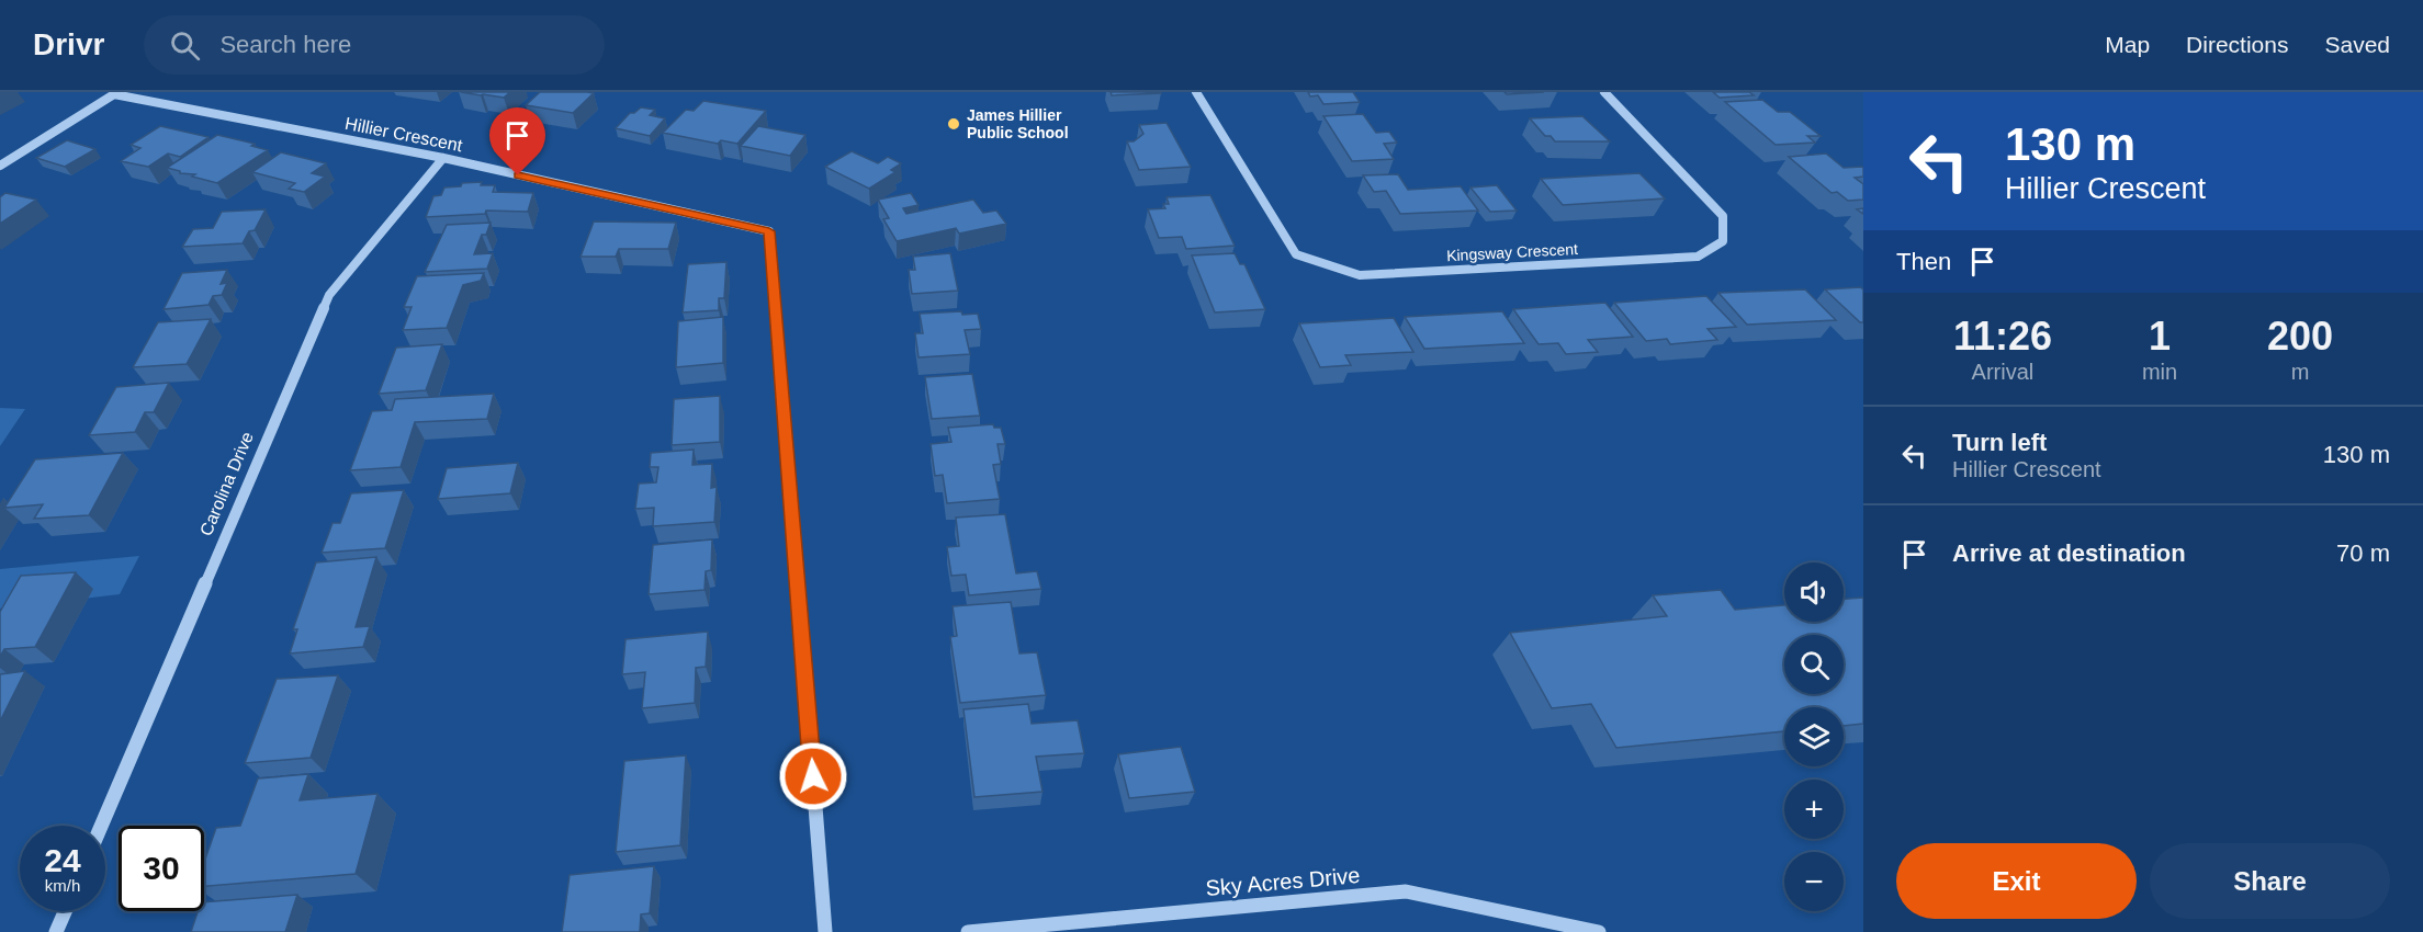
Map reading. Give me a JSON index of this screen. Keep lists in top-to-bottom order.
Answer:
{
  "streets": {
    "street": [
      "Hillier Crescent",
      "Kingsway Crescent",
      "Carolina Drive",
      "Sky Acres Drive"
    ]
  },
  "crossings": [
    ["Hillier Crescent", "Carolina Drive"]
  ],
  "places": ["James Hillier Public School"],
  "page": {
    "header": "Drivr",
    "search": "Search here",
    "nav": ["Map", "Directions", "Saved"],
    "turn": ["130 m", "Hillier Crescent"],
    "then": "Then",
    "eta": [
      "11:26",
      "Arrival",
      "1",
      "min",
      "200",
      "m"
    ],
    "list": [
      {
        "name": "Turn left",
        "note": "Hillier Crescent",
        "value": "130 m"
      },
      {
        "name": "Arrive at destination",
        "value": "70 m"
      }
    ],
    "map_buttons": ["+", "−"],
    "speed": "24 km/h",
    "limit": "30",
    "buttons": ["Exit", "Share"]
  }
}
